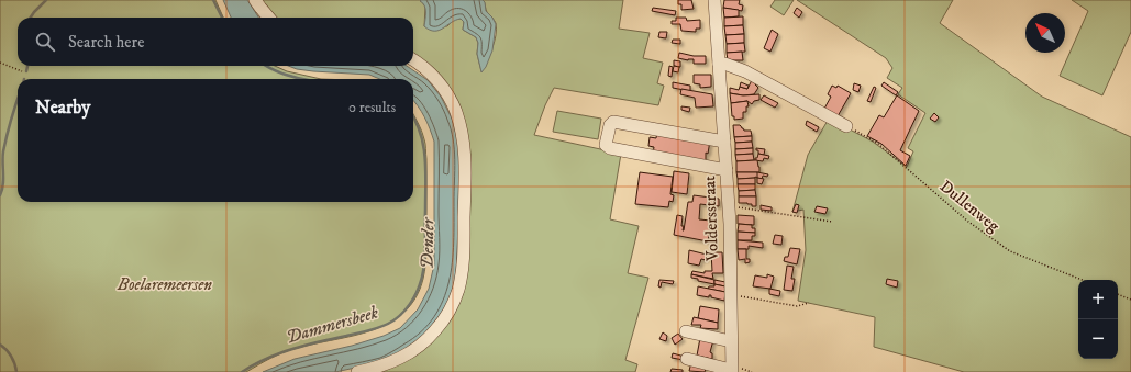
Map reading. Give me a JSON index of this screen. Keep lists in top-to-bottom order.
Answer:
{
  "streets": {
    "street": ["Voldersstraat"],
    "path": ["Dullenweg"]
  },
  "water": ["Dender", "Dammersbeek"],
  "parks": ["Boelaremeersen"],
  "north": "top left",
  "page": {
    "search": "Search here",
    "heading": ["Nearby", "0 results"],
    "map_buttons": ["+", "−"]
  }
}
